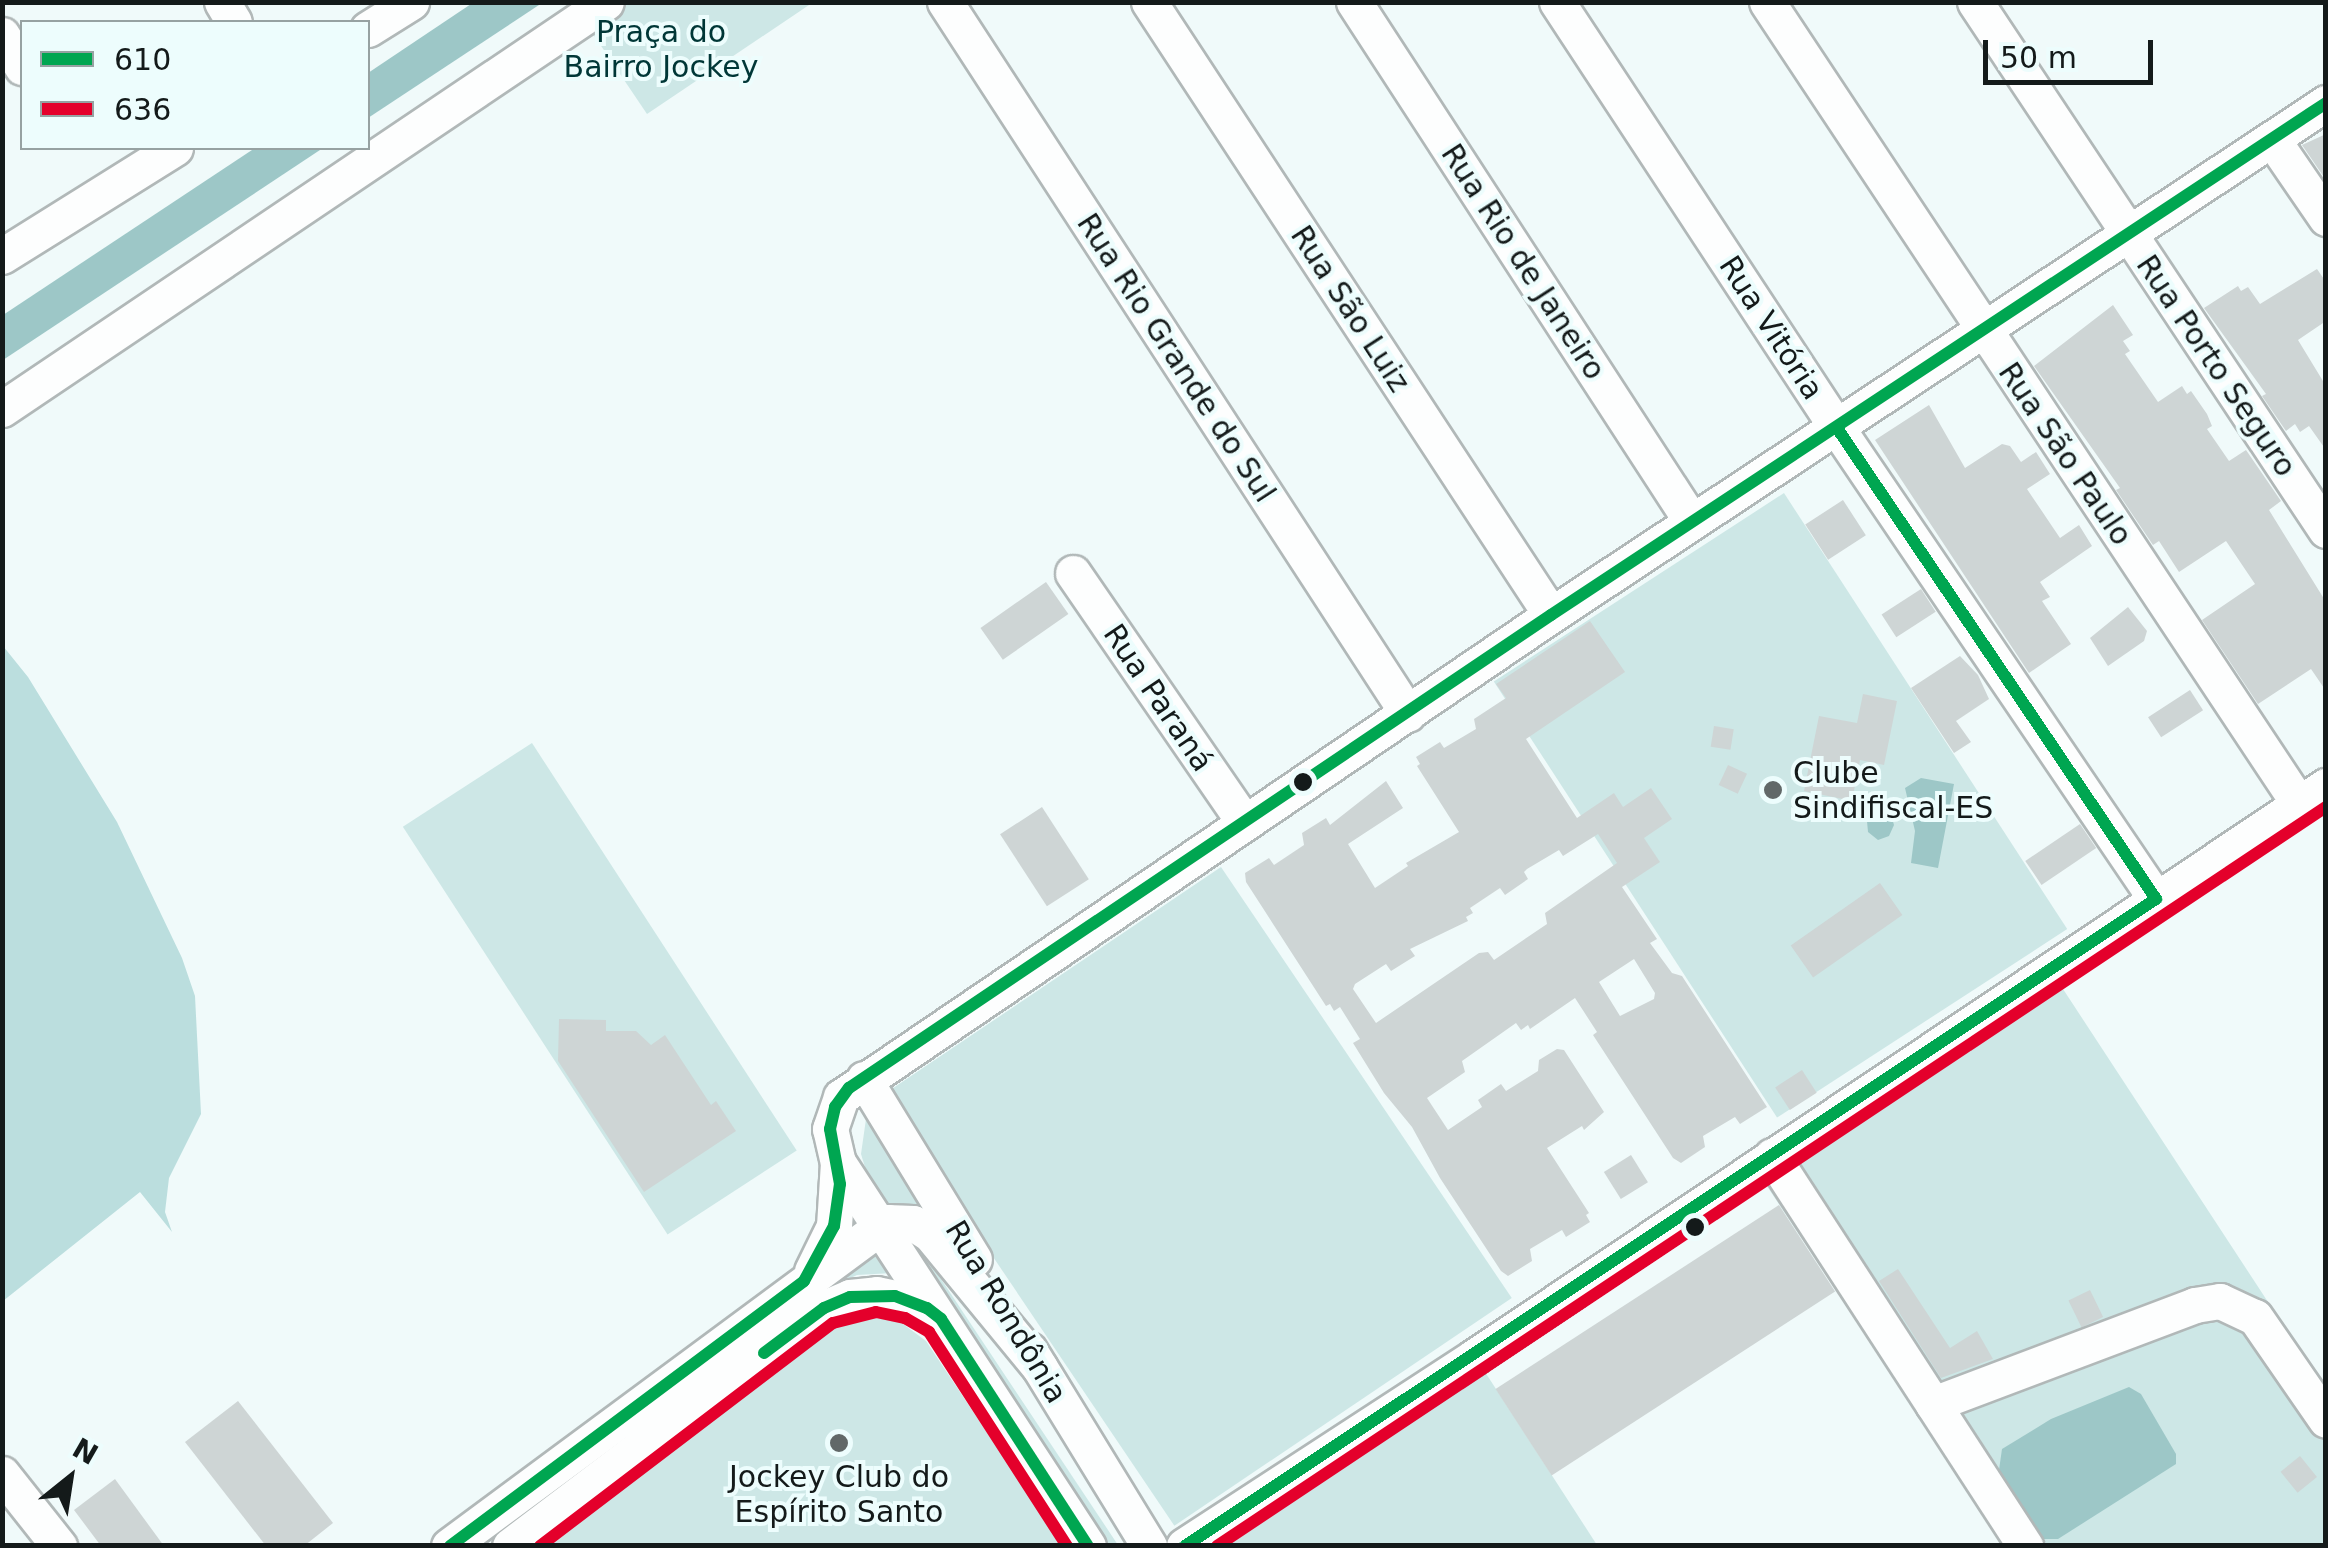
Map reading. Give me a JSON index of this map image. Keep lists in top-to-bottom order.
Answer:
{
  "streets": {
    "street": [
      "Rua Rio de Janeiro",
      "Rua São Luiz",
      "Rua Vitória",
      "Rua Rio Grande do Sul",
      "Rua Porto Seguro",
      "Rua São Paulo",
      "Rua Paraná",
      "Rua Rondônia"
    ]
  },
  "parks": ["Praça do Bairro Jockey"],
  "places": ["Clube Sindifiscal-ES", "Jockey Club do Espírito Santo"],
  "lines": ["transit line 610", "transit line 636"],
  "legend": ["610", "636"],
  "scale_bar": "50 m",
  "north": "top right"
}
